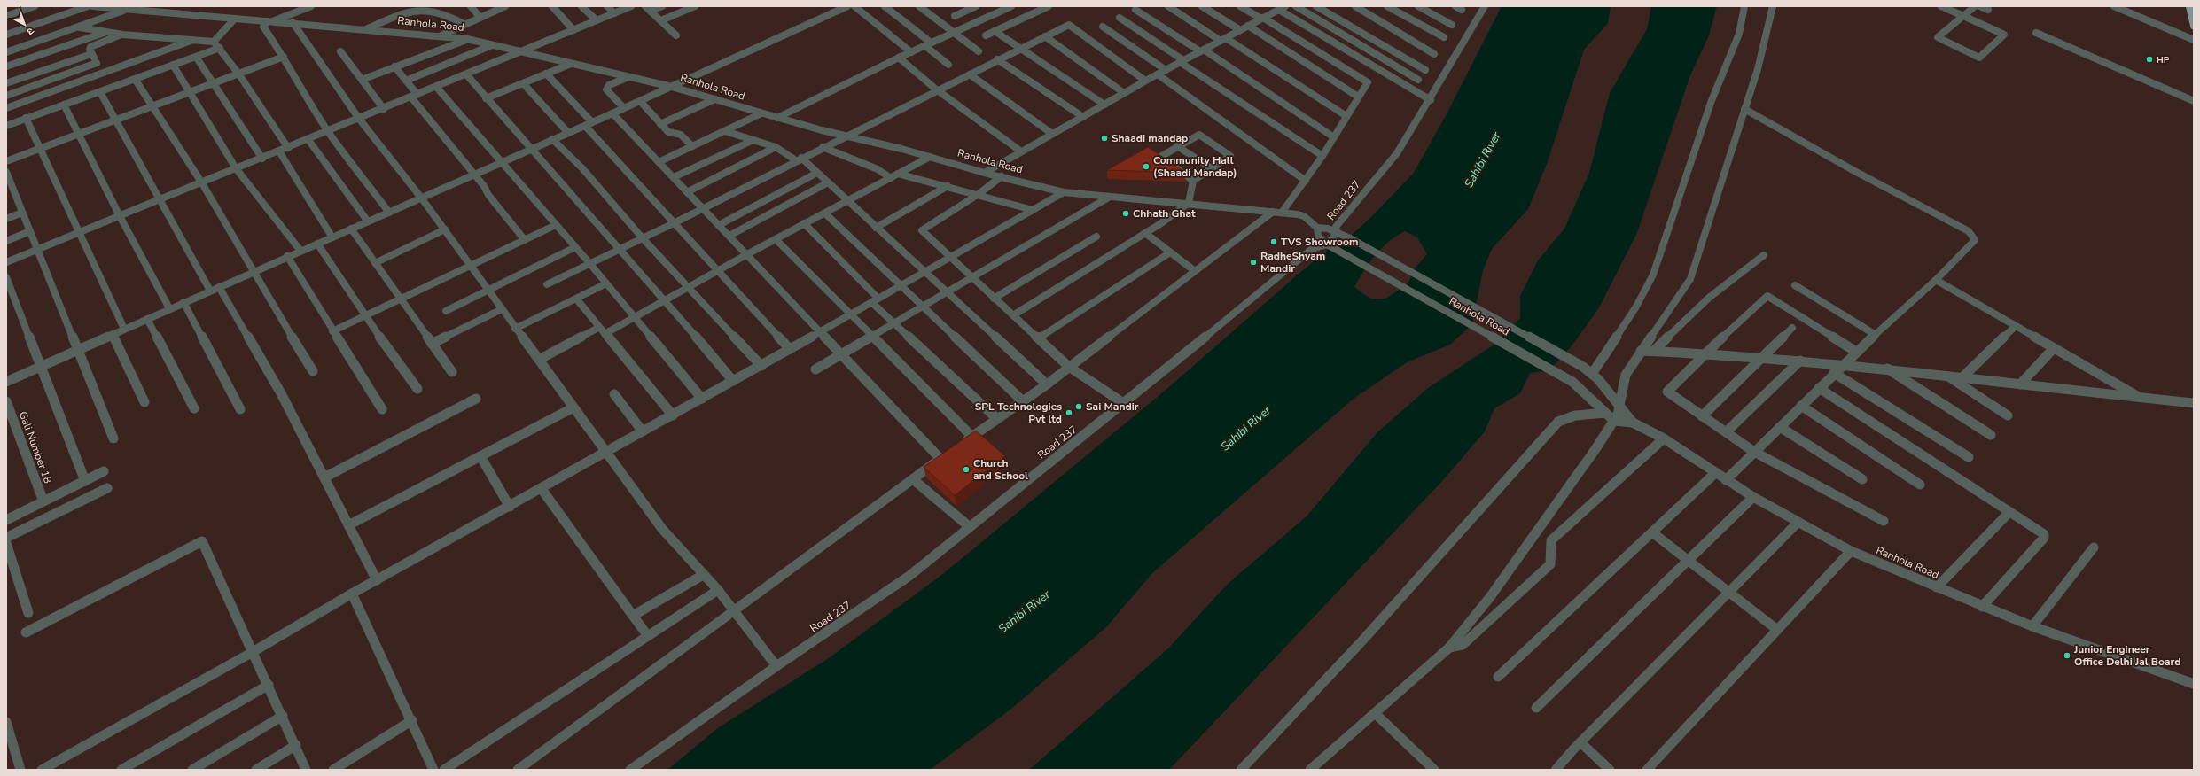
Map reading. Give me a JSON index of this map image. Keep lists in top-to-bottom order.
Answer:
{
  "streets": {
    "street": ["Ranhola Road", "Road 237", "Gali Number 18"]
  },
  "crossings": [
    ["Ranhola Road", "Road 237"]
  ],
  "water": ["Sahibi River"],
  "places": [
    "HP",
    "Shaadi mandap",
    "Community Hall (Shaadi Mandap)",
    "Chhath Ghat",
    "TVS Showroom",
    "RadheShyam Mandir",
    "Sai Mandir",
    "SPL Technologies Pvt ltd",
    "Church and School",
    "Junior Engineer Office Delhi Jal Board"
  ],
  "north": "bottom right"
}
